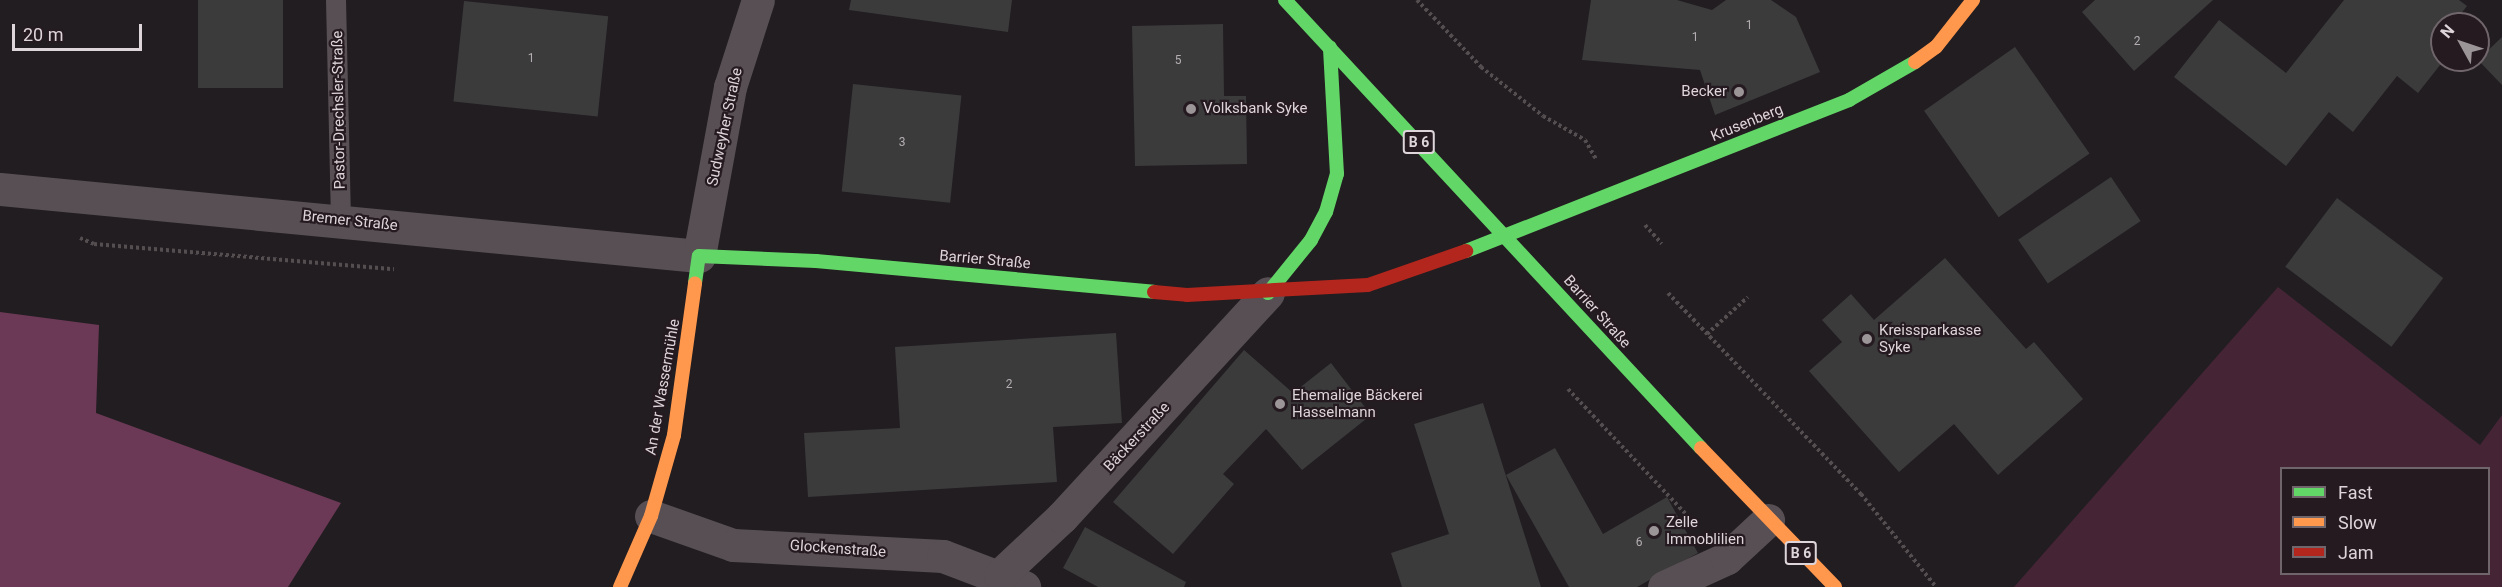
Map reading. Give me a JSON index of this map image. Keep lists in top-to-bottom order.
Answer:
{
  "streets": {
    "street": [
      "Krusenberg",
      "Sudweyher Straße",
      "B 6",
      "Bremer Straße",
      "Barrier Straße",
      "An der Wassermühle",
      "Bäckerstraße",
      "Glockenstraße"
    ],
    "lane": ["Pastor-Drechsler-Straße"]
  },
  "crossings": [
    ["Pastor-Drechsler-Straße", "Bremer Straße"],
    ["Krusenberg", "B 6"],
    ["Krusenberg", "Barrier Straße"],
    ["Sudweyher Straße", "Bremer Straße"],
    ["Sudweyher Straße", "Barrier Straße"],
    ["Sudweyher Straße", "An der Wassermühle"],
    ["B 6", "Barrier Straße"],
    ["Bremer Straße", "Barrier Straße"],
    ["Bremer Straße", "An der Wassermühle"],
    ["Barrier Straße", "An der Wassermühle"],
    ["Barrier Straße", "Bäckerstraße"],
    ["An der Wassermühle", "Glockenstraße"],
    ["Bäckerstraße", "Glockenstraße"]
  ],
  "places": [
    "Becker",
    "Volksbank Syke",
    "Kreissparkasse Syke",
    "Ehemalige Bäckerei Hasselmann",
    "Zelle Immoblilien"
  ],
  "house_numbers": [
    "1",
    "1",
    "2",
    "1",
    "5",
    "3",
    "2",
    "6"
  ],
  "legend": ["Fast", "Slow", "Jam"],
  "scale_bar": "20 m",
  "north": "top left"
}
